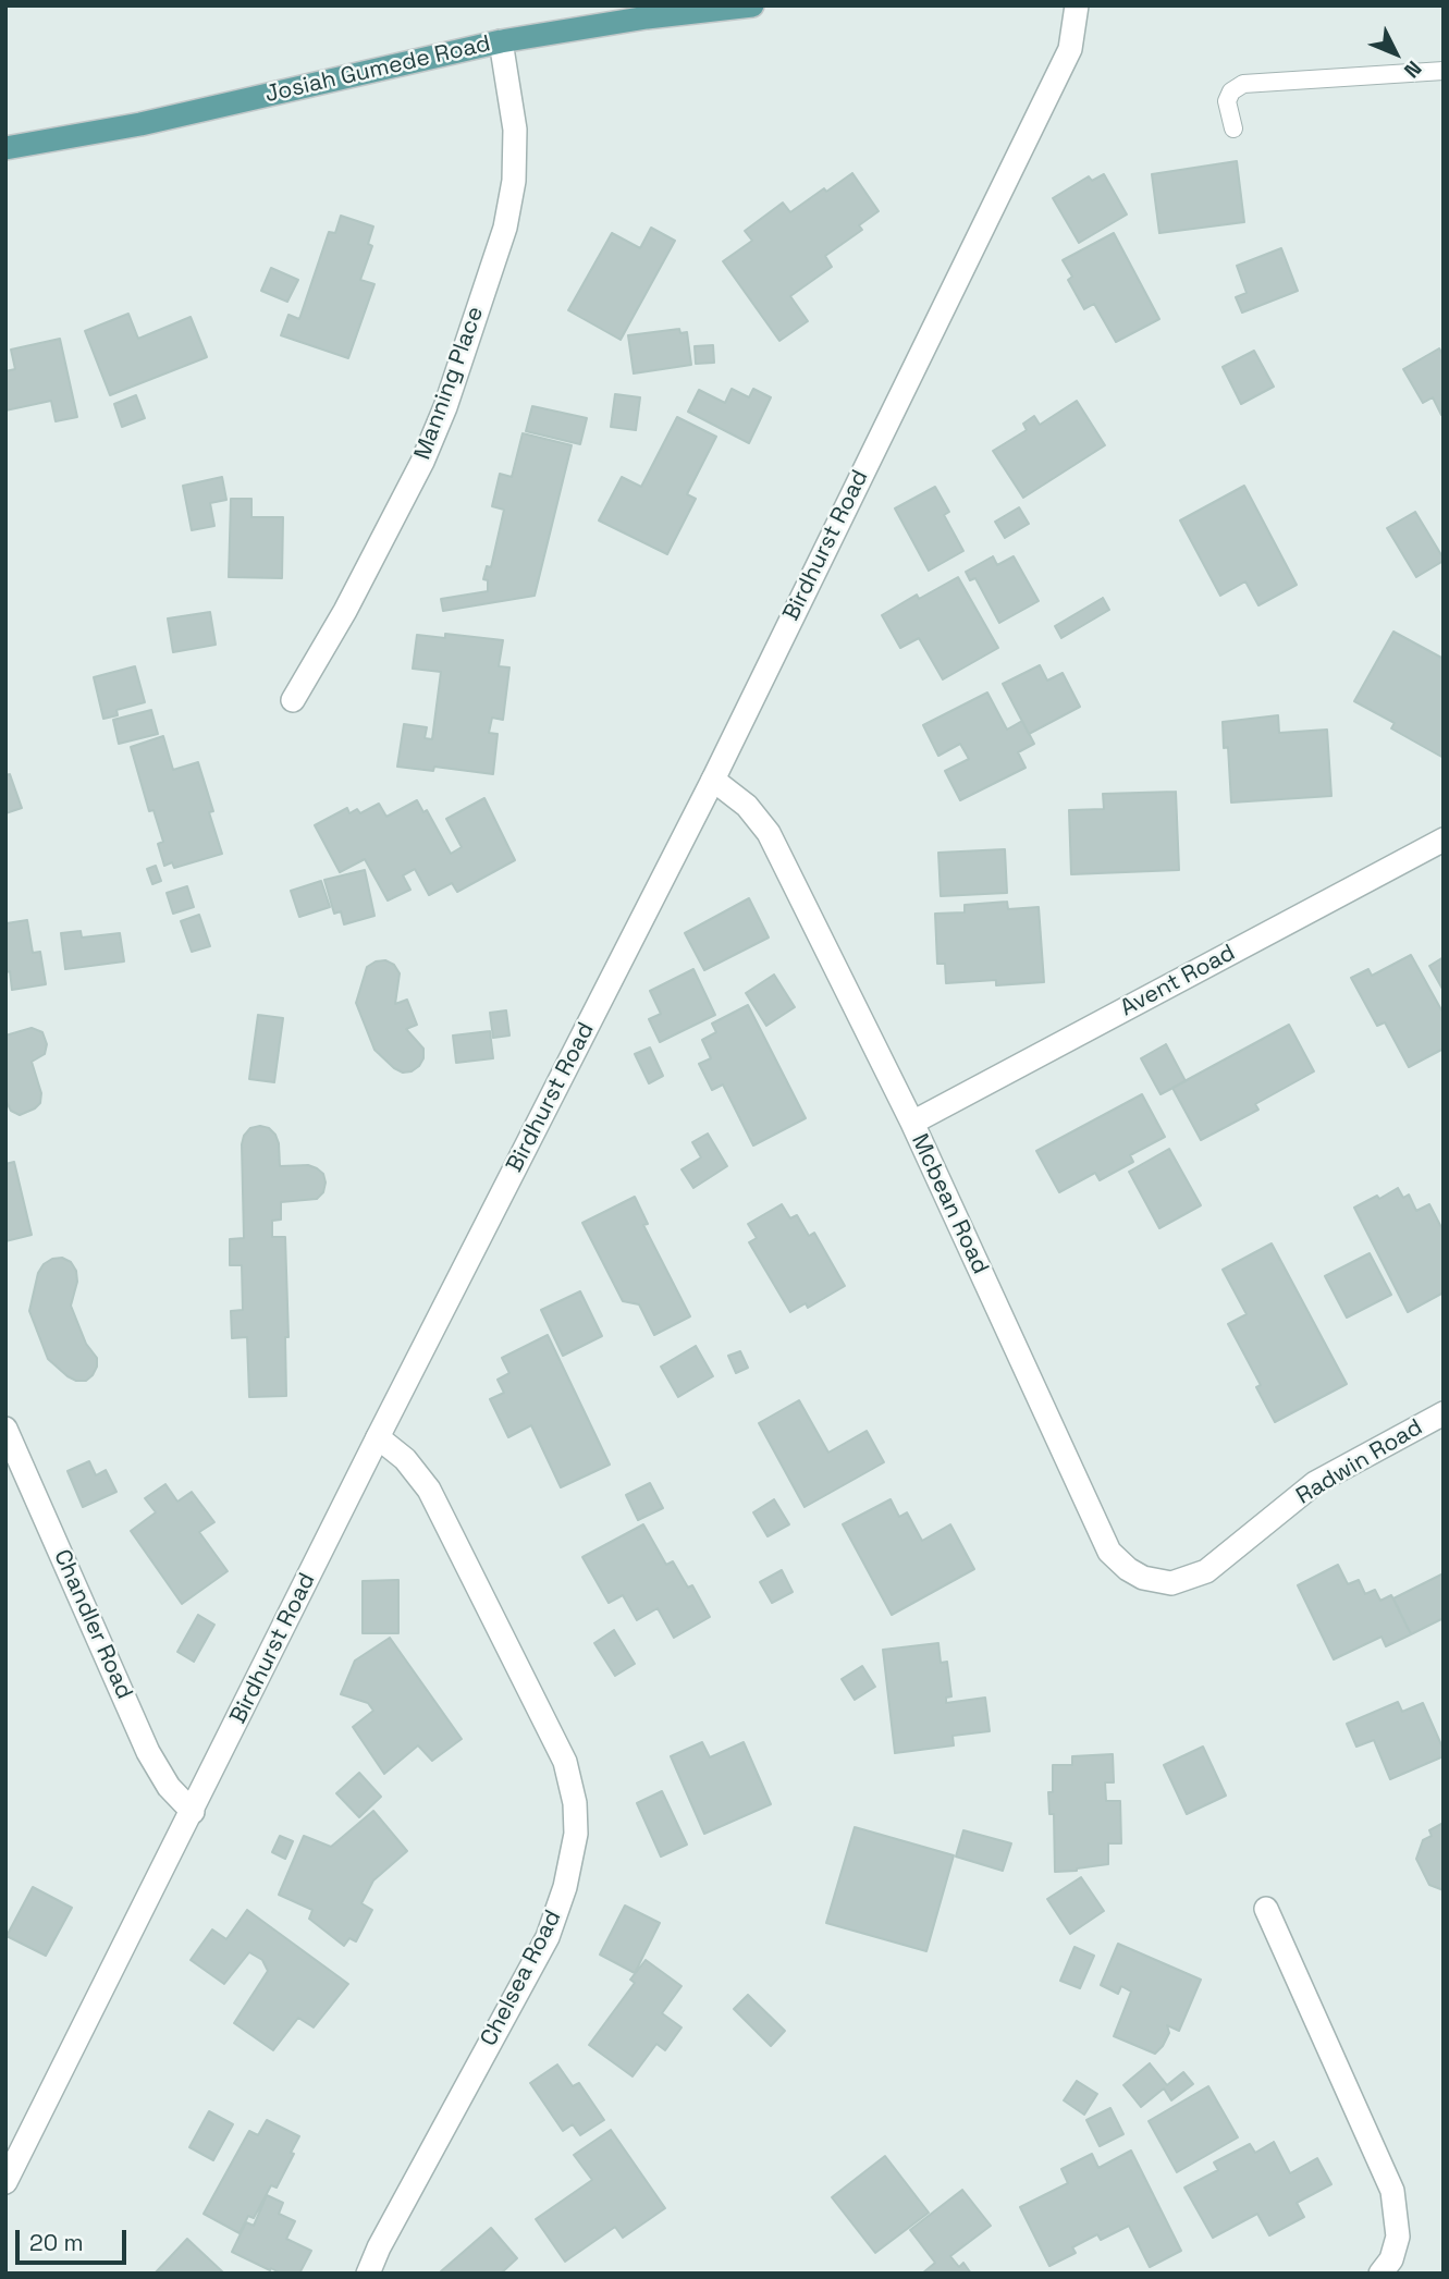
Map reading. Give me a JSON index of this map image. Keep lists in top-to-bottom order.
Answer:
{
  "streets": {
    "main road": ["Josiah Gumede Road"],
    "street": [
      "Manning Place",
      "Birdhurst Road",
      "Avent Road",
      "Mcbean Road",
      "Radwin Road",
      "Chandler Road",
      "Chelsea Road"
    ]
  },
  "crossings": [
    ["Josiah Gumede Road", "Manning Place"],
    ["Birdhurst Road", "Mcbean Road"],
    ["Birdhurst Road", "Chandler Road"],
    ["Birdhurst Road", "Chelsea Road"],
    ["Avent Road", "Mcbean Road"],
    ["Mcbean Road", "Radwin Road"]
  ],
  "scale_bar": "20 m",
  "north": "bottom right"
}
